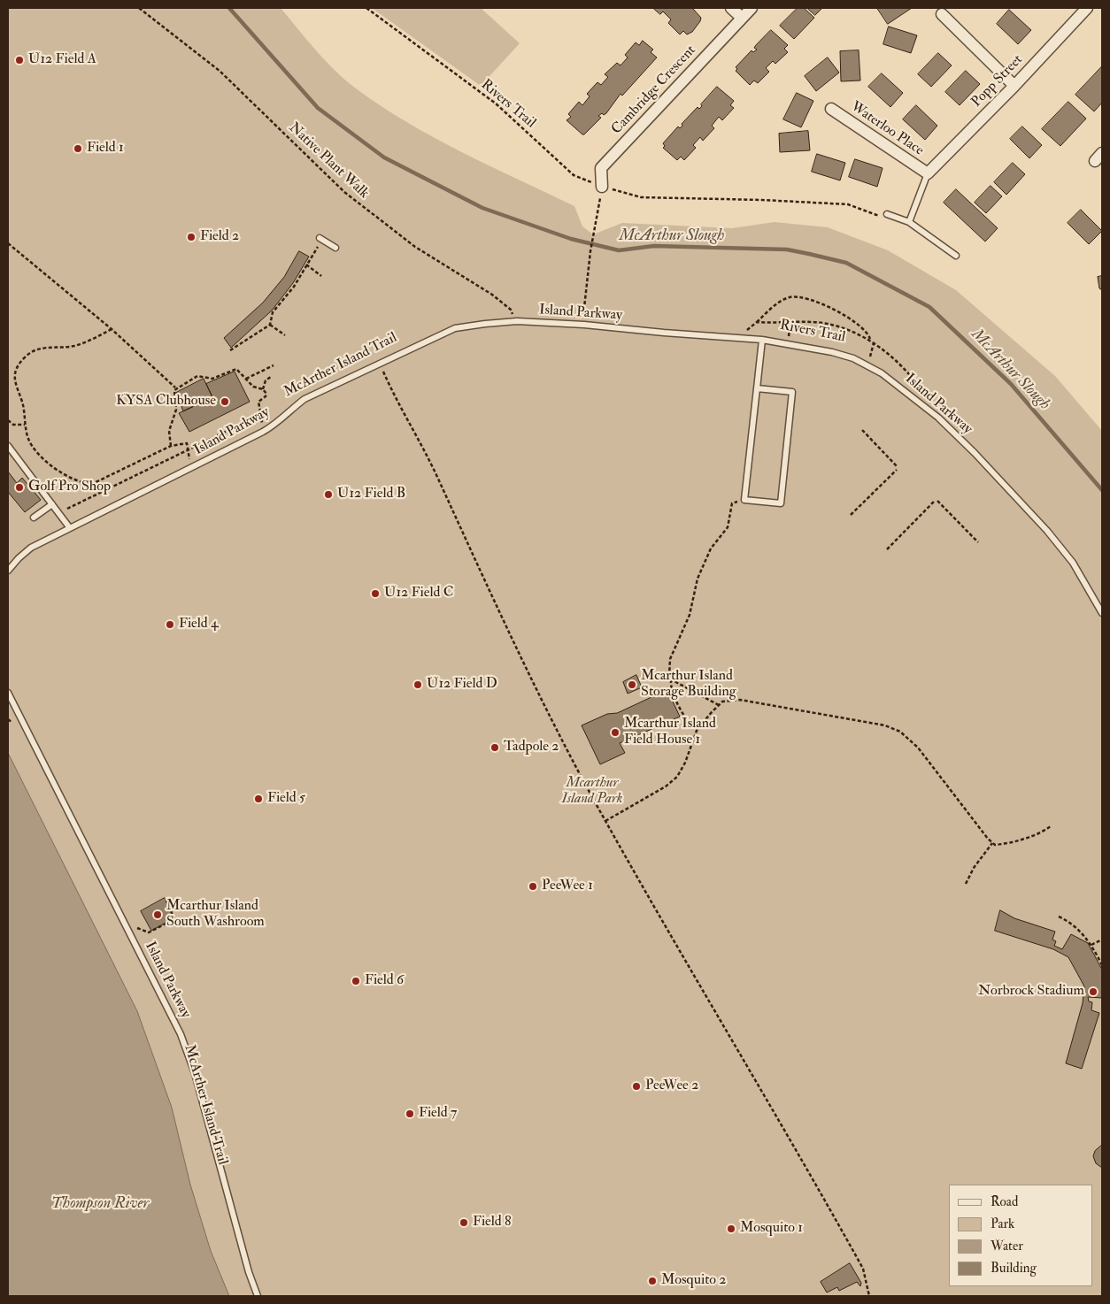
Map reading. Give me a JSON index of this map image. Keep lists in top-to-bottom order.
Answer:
{
  "streets": {
    "street": ["Popp Street", "Cambridge Crescent", "Waterloo Place"],
    "lane": ["Island Parkway"],
    "path": ["Rivers Trail", "Native Plant Walk"]
  },
  "crossings": [
    ["Popp Street", "Waterloo Place"],
    ["Cambridge Crescent", "Rivers Trail"]
  ],
  "water": ["McArthur Slough", "Thompson River"],
  "parks": ["Mcarthur Island Park"],
  "places": [
    "U12 Field A",
    "Field 1",
    "Field 2",
    "KYSA Clubhouse",
    "Golf Pro Shop",
    "U12 Field B",
    "U12 Field C",
    "Field 4",
    "U12 Field D",
    "Mcarthur Island Storage Building",
    "Mcarthur Island Field House 1",
    "Tadpole 2",
    "Field 5",
    "PeeWee 1",
    "Mcarthur Island South Washroom",
    "Field 6",
    "Norbrock Stadium",
    "PeeWee 2",
    "Field 7",
    "Field 8",
    "Mosquito 1",
    "Mosquito 2"
  ],
  "legend": [
    "Road",
    "Park",
    "Water",
    "Building"
  ]
}
